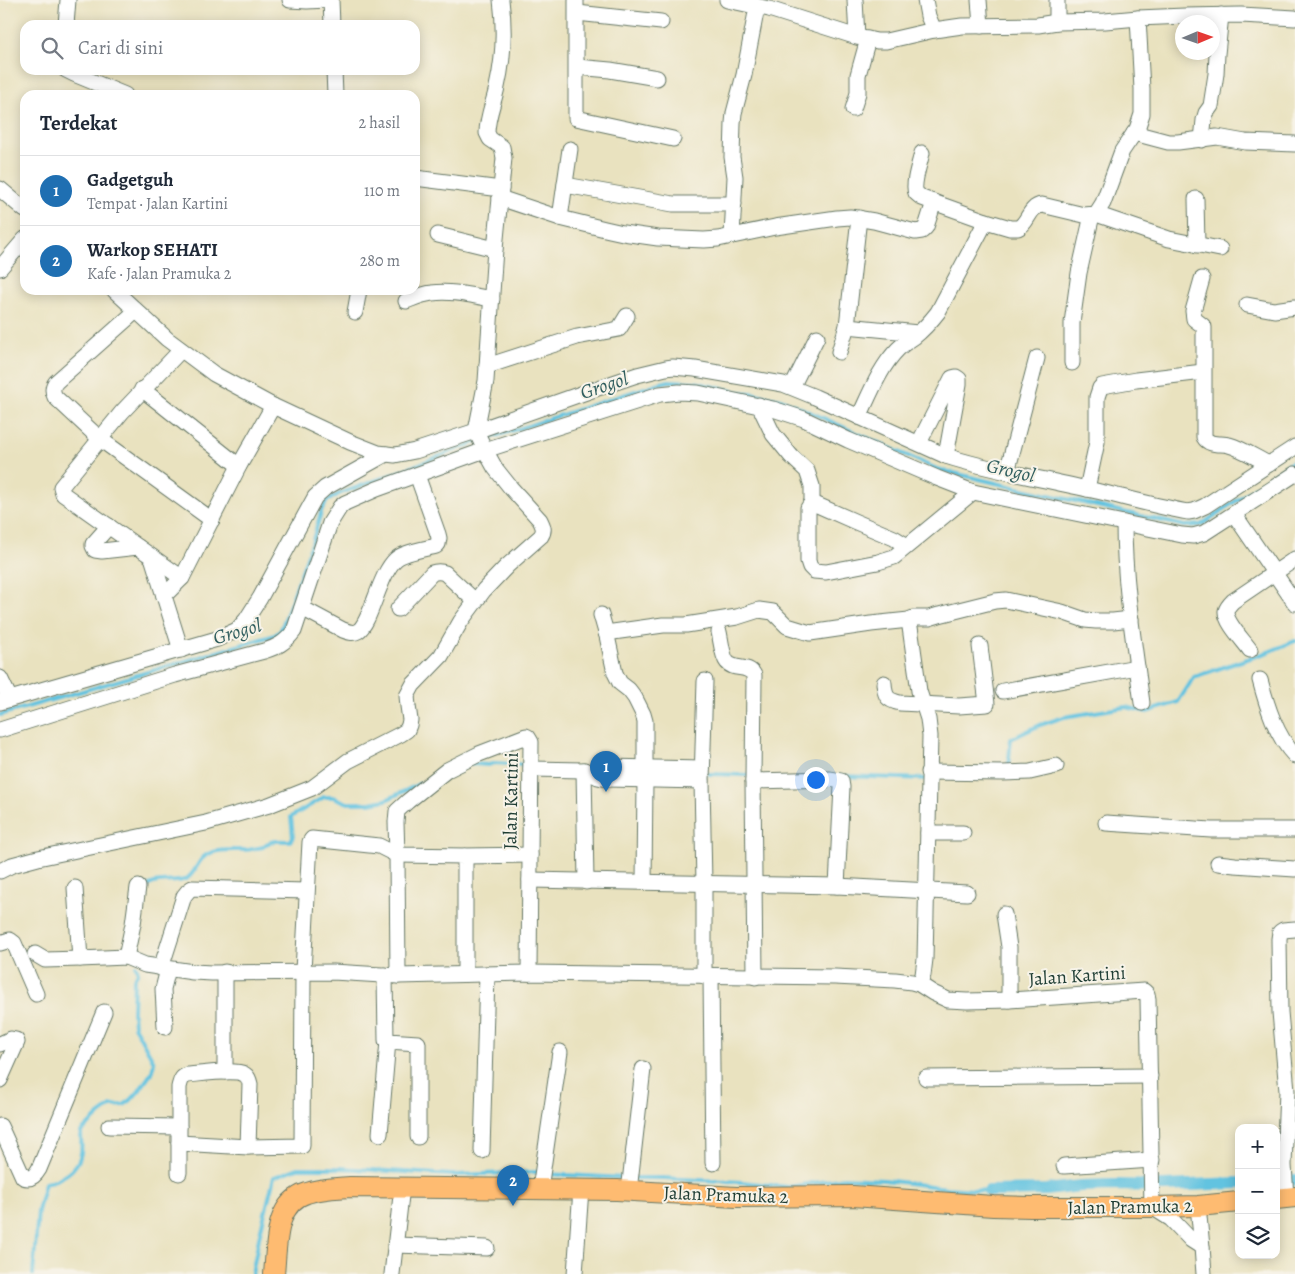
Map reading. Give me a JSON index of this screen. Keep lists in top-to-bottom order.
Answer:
{
  "streets": {
    "main road": ["Jalan Pramuka 2"],
    "street": ["Jalan Kartini"]
  },
  "crossings": [
    ["Jalan Kartini", "Jalan Pramuka 2"]
  ],
  "water": ["Grogol"],
  "north": "right",
  "page": {
    "search": "Cari di sini",
    "heading": ["Terdekat", "2 hasil"],
    "list": [
      {
        "mark": "1",
        "name": "Gadgetguh",
        "note": "Tempat · Jalan Kartini",
        "value": "110 m"
      },
      {
        "mark": "2",
        "name": "Warkop SEHATI",
        "note": "Kafe · Jalan Pramuka 2",
        "value": "280 m"
      }
    ],
    "pins": ["1", "2"],
    "map_buttons": ["+", "−"]
  }
}
